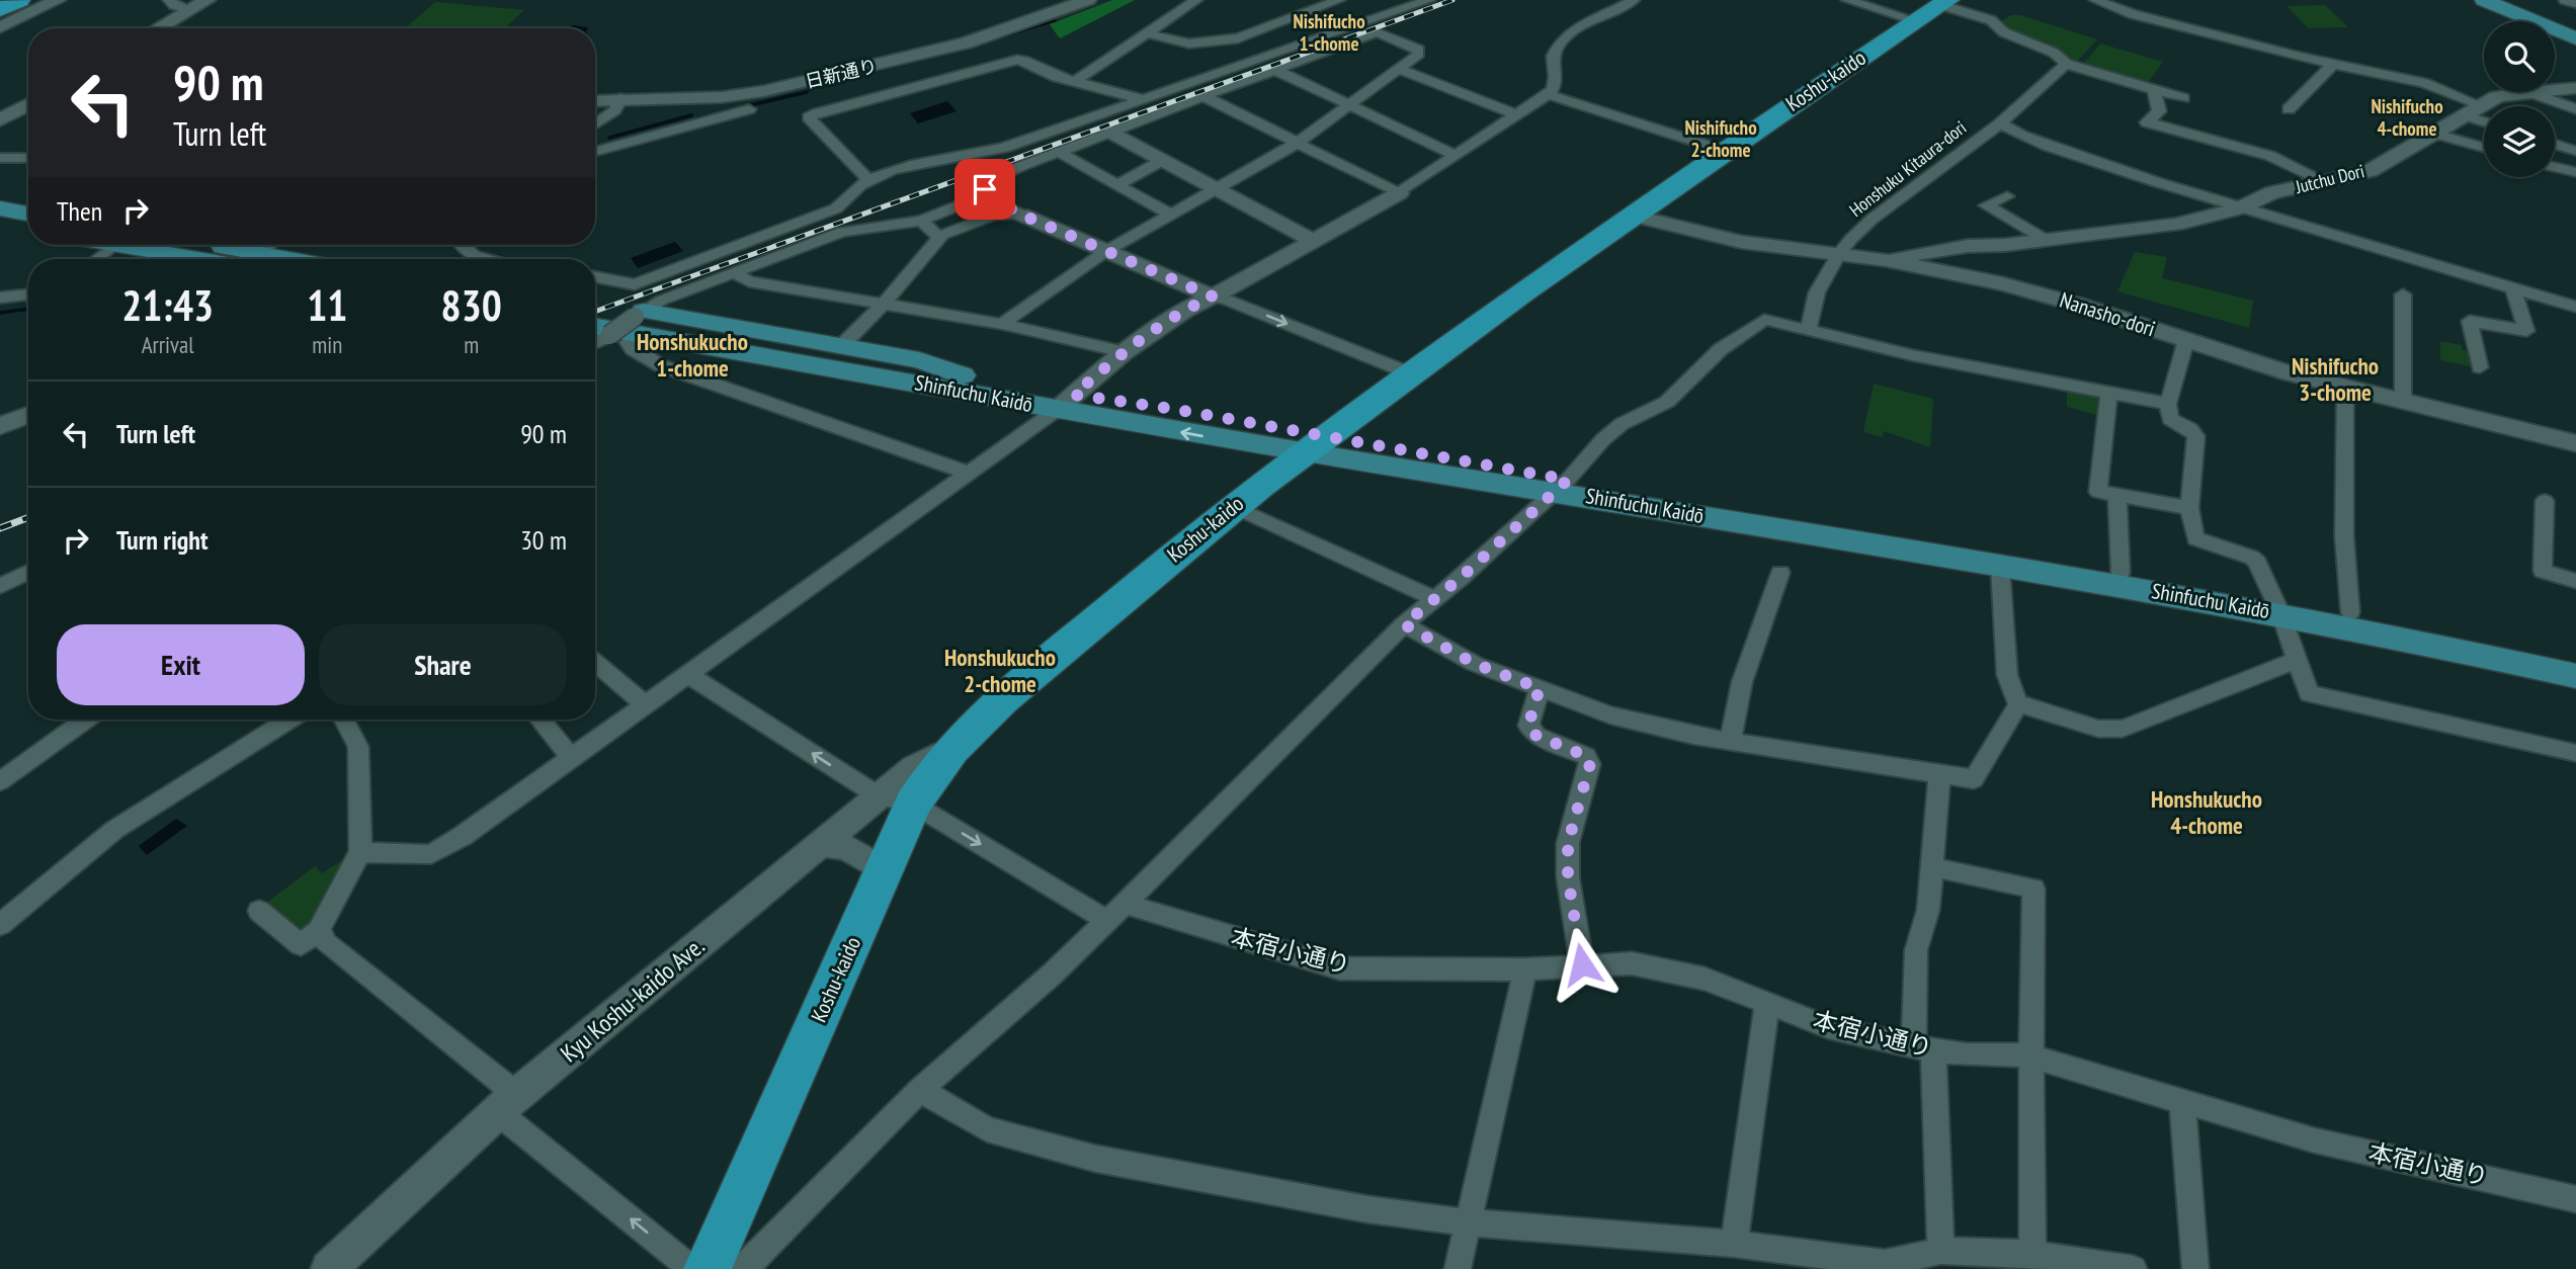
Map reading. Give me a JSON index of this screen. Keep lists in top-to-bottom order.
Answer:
{
  "streets": {
    "highway": ["Koshu-kaido"],
    "main road": ["Shinfuchu Kaidō", "Kyu Koshu-kaido Ave."],
    "street": [
      "日新通り",
      "Honshuku Kitaura-dori",
      "Jutchu Dori",
      "Nanasho-dori",
      "本宿小通り"
    ]
  },
  "crossings": [
    ["Koshu-kaido", "Nanasho-dori"],
    ["Koshu-kaido", "Shinfuchu Kaidō"],
    ["Koshu-kaido", "本宿小通り"],
    ["Koshu-kaido", "Kyu Koshu-kaido Ave."],
    ["Honshuku Kitaura-dori", "Nanasho-dori"],
    ["Jutchu Dori", "Nanasho-dori"],
    ["本宿小通り", "Kyu Koshu-kaido Ave."]
  ],
  "districts": [
    "Nishifucho 1-chome",
    "Nishifucho 4-chome",
    "Nishifucho 2-chome",
    "Honshukucho 1-chome",
    "Nishifucho 3-chome",
    "Honshukucho 2-chome",
    "Honshukucho 4-chome"
  ],
  "page": {
    "turn": ["90 m", "Turn left"],
    "then": "Then",
    "eta": [
      "21:43",
      "Arrival",
      "11",
      "min",
      "830",
      "m"
    ],
    "list": [
      {
        "name": "Turn left",
        "value": "90 m"
      },
      {
        "name": "Turn right",
        "value": "30 m"
      }
    ],
    "buttons": ["Exit", "Share"]
  }
}
